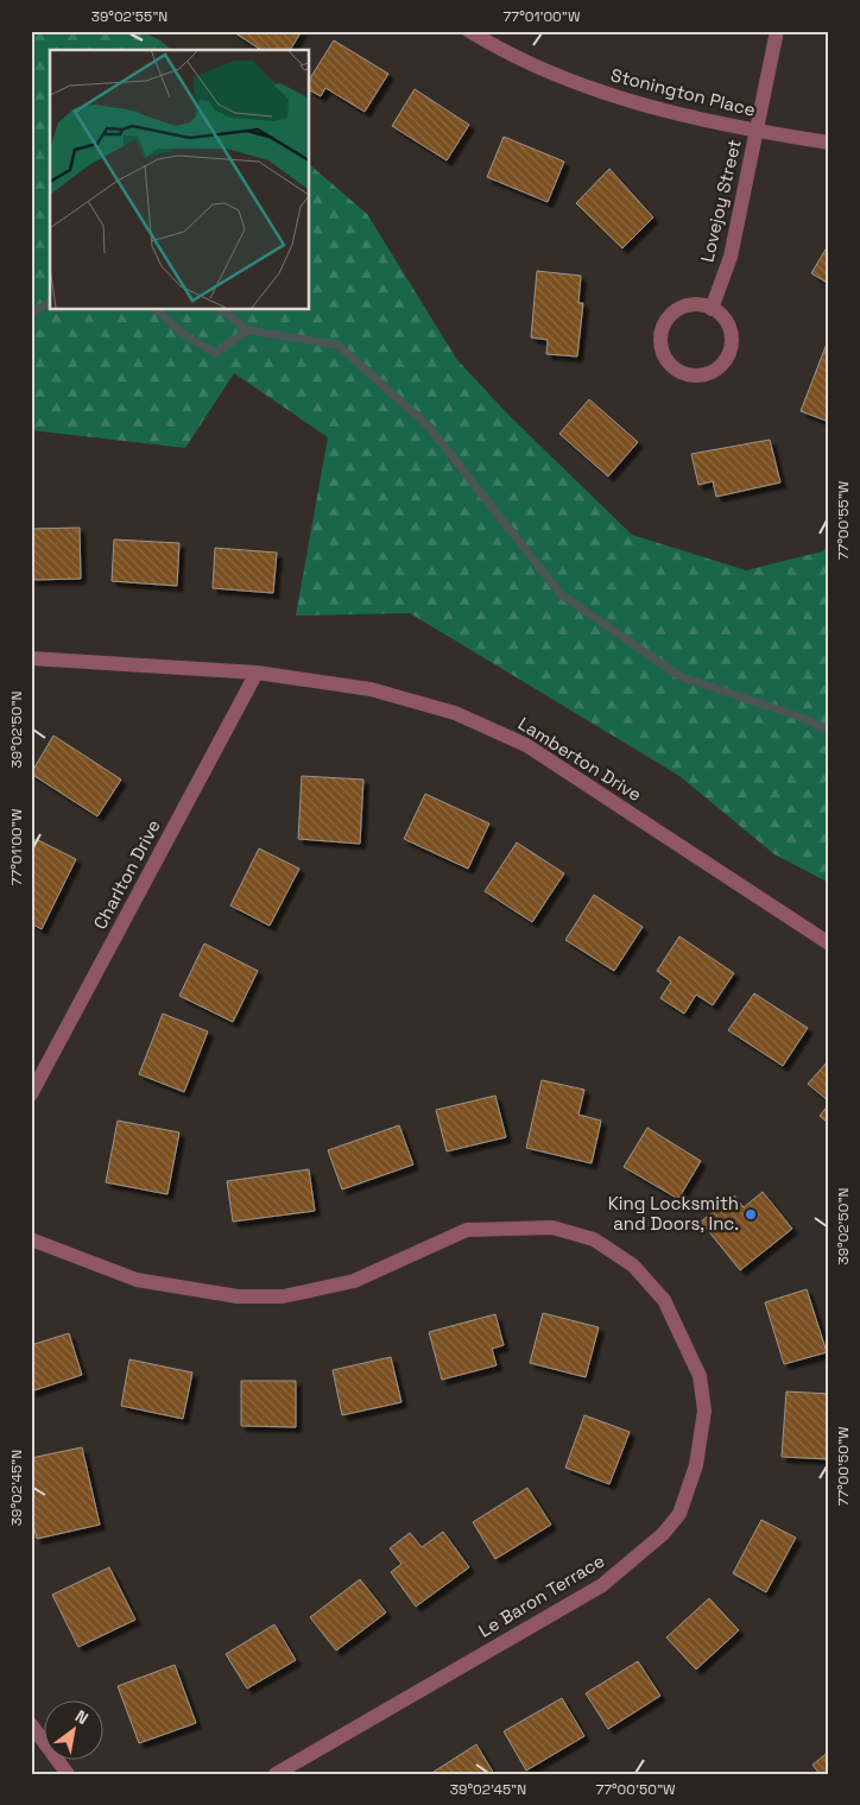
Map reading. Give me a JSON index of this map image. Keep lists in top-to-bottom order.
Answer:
{
  "streets": {
    "street": [
      "Stonington Place",
      "Lovejoy Street",
      "Lamberton Drive",
      "Charlton Drive",
      "Le Baron Terrace"
    ]
  },
  "crossings": [
    ["Stonington Place", "Lovejoy Street"],
    ["Lamberton Drive", "Charlton Drive"]
  ],
  "places": ["King Locksmith and Doors, Inc."],
  "north": "top right",
  "coordinates": [
    "39°02'55\"N",
    "77°01'00\"W",
    "77°00'55\"W",
    "39°02'50\"N",
    "77°00'50\"W",
    "39°02'45\"N"
  ]
}
